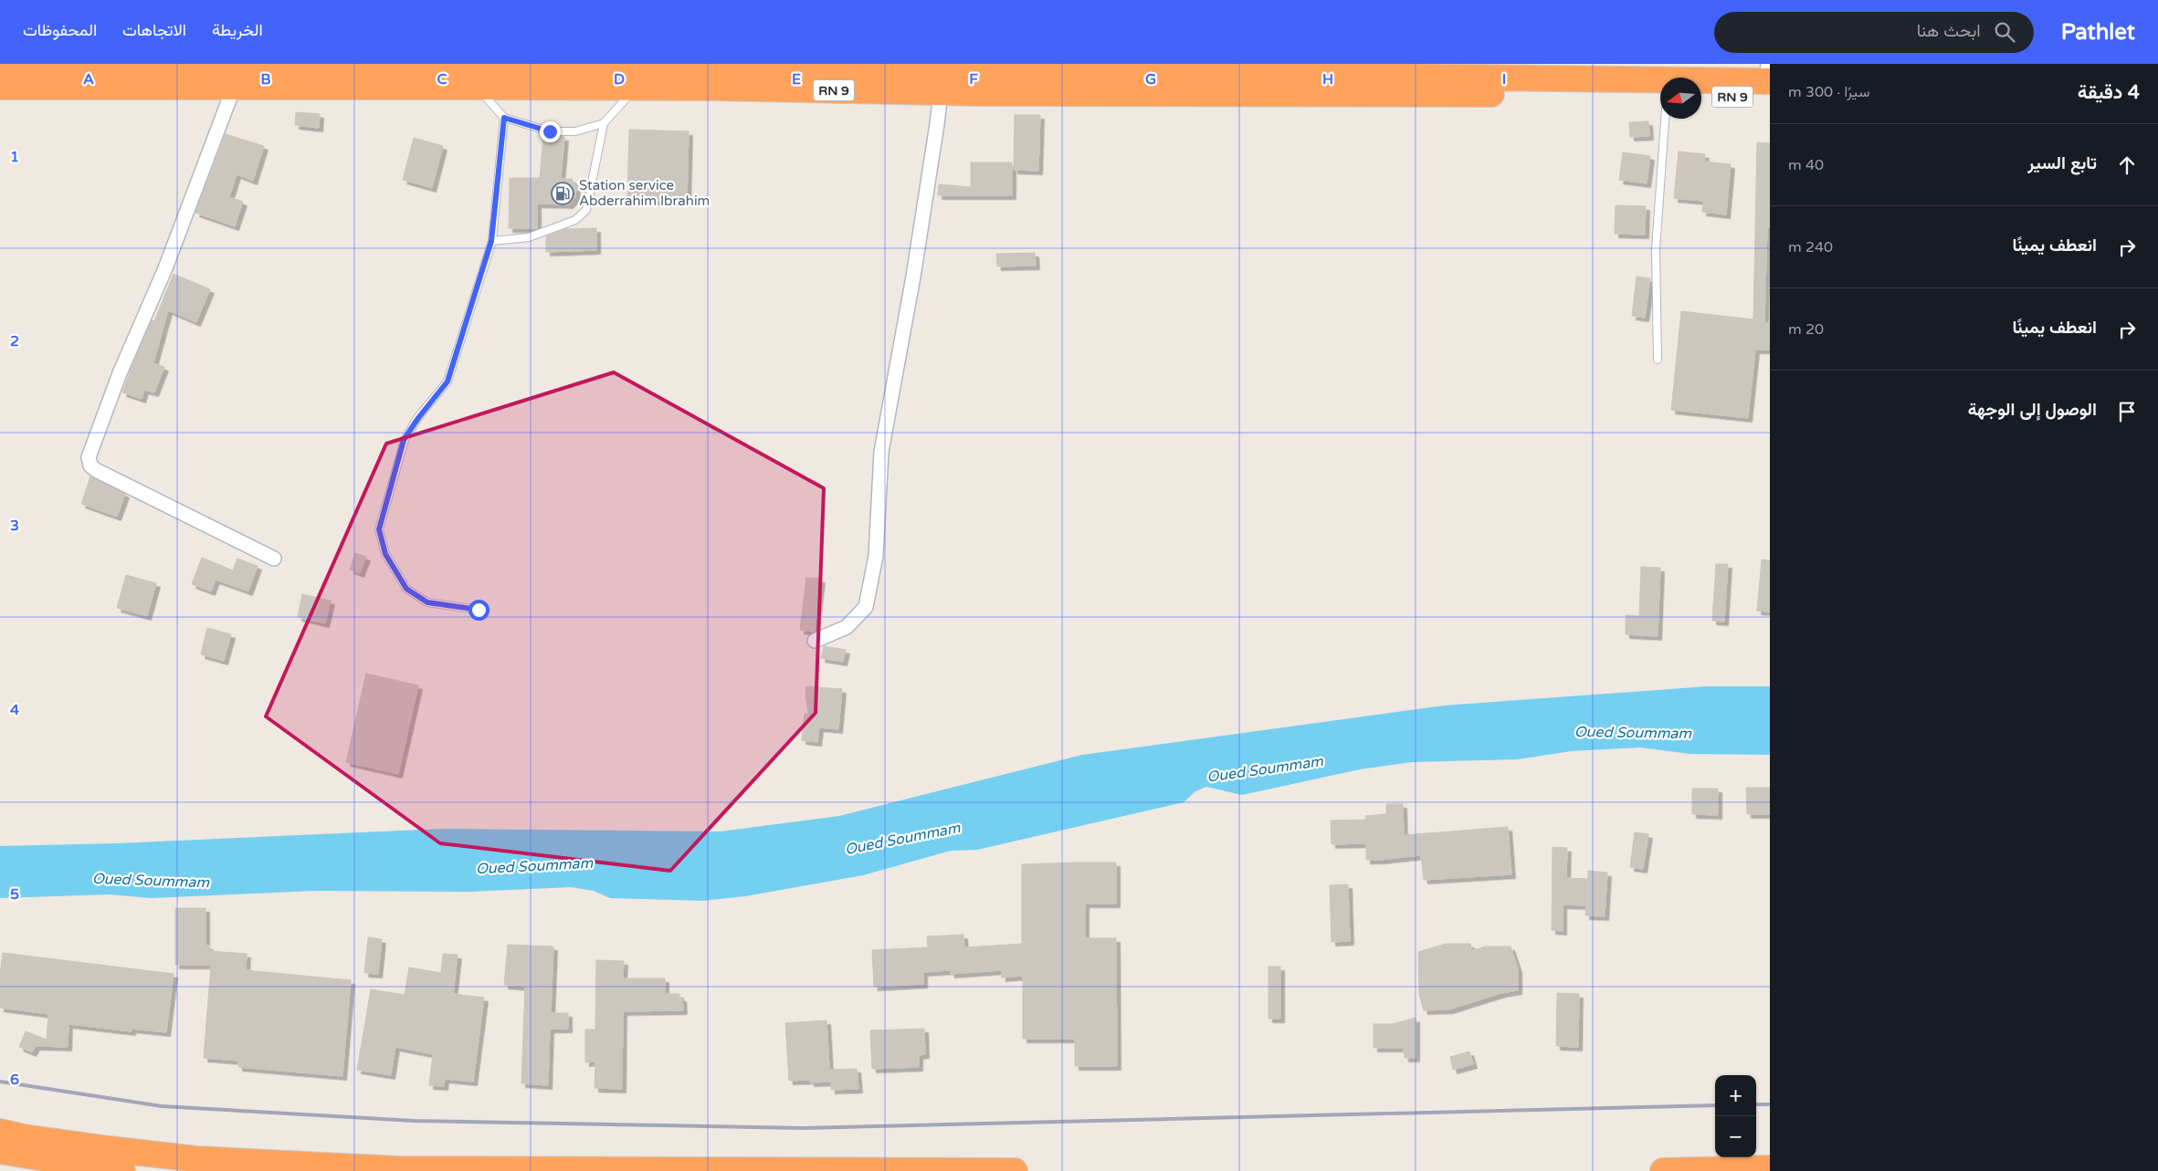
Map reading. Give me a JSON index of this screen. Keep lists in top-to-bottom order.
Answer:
{
  "streets": {
    "highway": ["RN 9"]
  },
  "water": ["Oued Soummam"],
  "places": {
    "fuel station": ["Station service Abderrahim Ibrahim"]
  },
  "north": "left",
  "page": {
    "header": "Pathlet",
    "search": "ابحث هنا",
    "nav": ["الخريطة", "الاتجاهات", "المحفوظات"],
    "heading": ["4 دقيقة", "سيرًا · 300 m"],
    "list": [
      ["تابع السير", "40 m"],
      ["انعطف يمينًا", "240 m"],
      ["انعطف يمينًا", "20 m"],
      "الوصول إلى الوجهة"
    ],
    "map_buttons": ["+", "−"]
  },
  "grid": {
    "columns": [
      "A",
      "B",
      "C",
      "D",
      "E",
      "F",
      "G",
      "H",
      "I"
    ],
    "rows": [
      "1",
      "2",
      "3",
      "4",
      "5",
      "6"
    ]
  }
}
